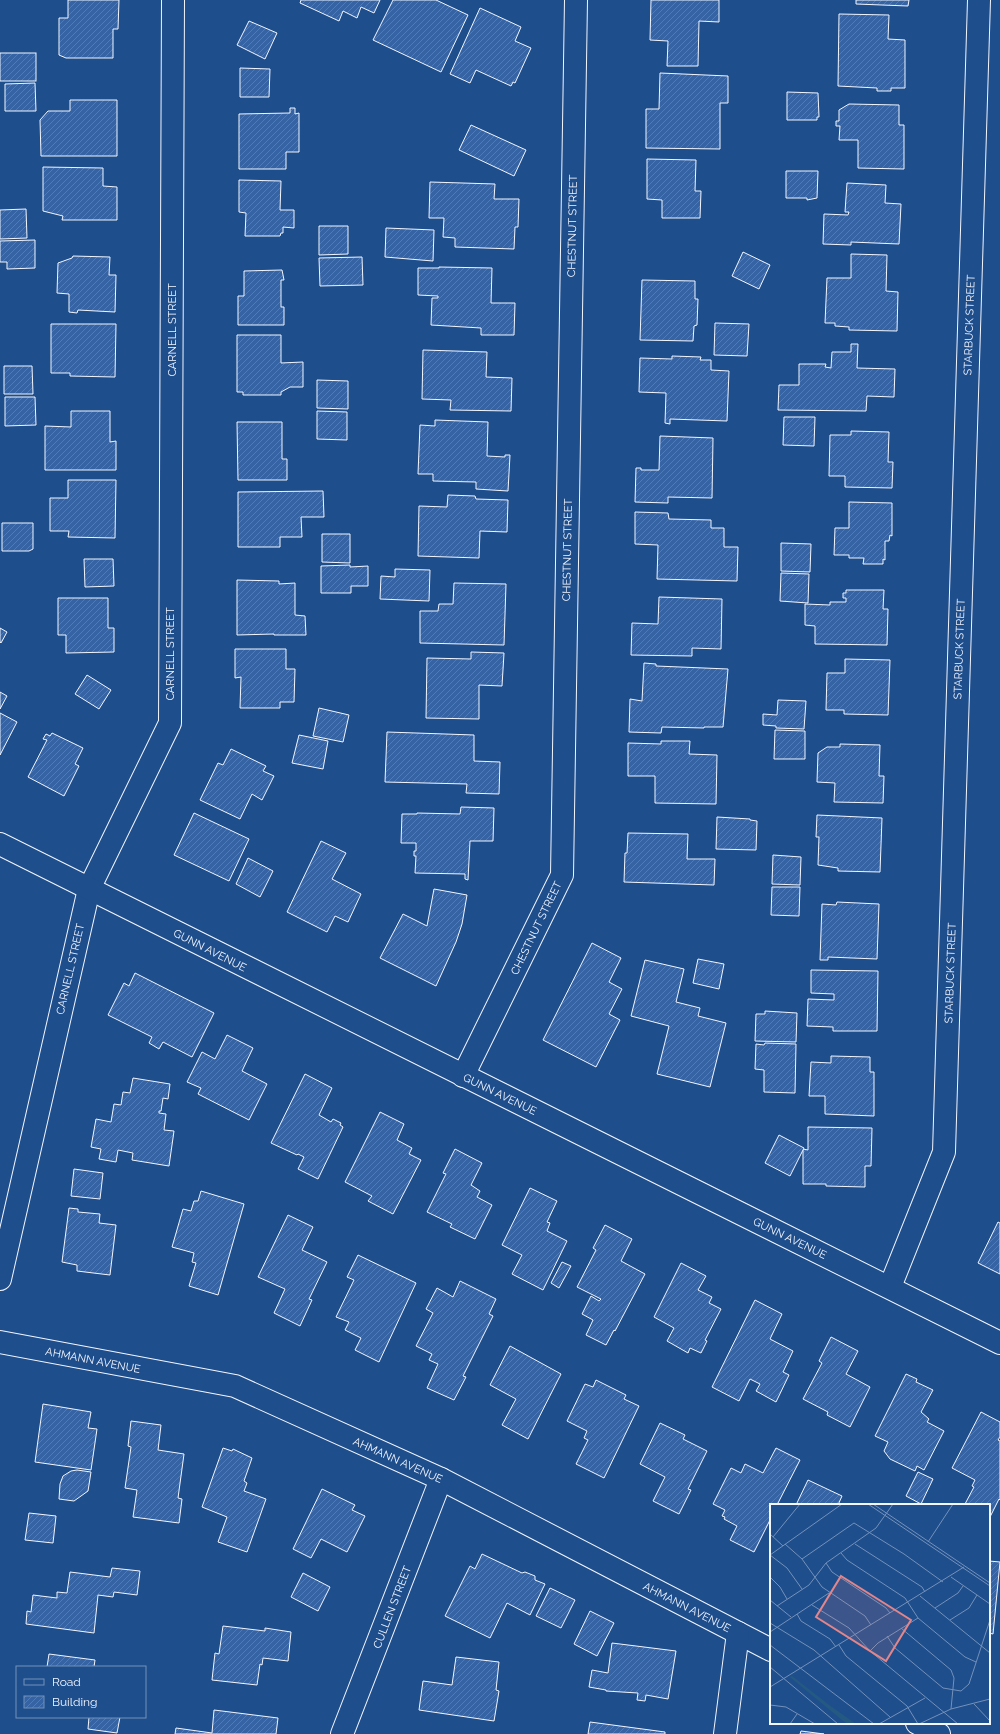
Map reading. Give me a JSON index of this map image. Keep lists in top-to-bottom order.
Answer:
{
  "streets": {
    "street": [
      "CHESTNUT STREET",
      "STARBUCK STREET",
      "CARNELL STREET",
      "GUNN AVENUE",
      "AHMANN AVENUE",
      "CULLEN STREET"
    ]
  },
  "crossings": [
    ["CHESTNUT STREET", "GUNN AVENUE"],
    ["STARBUCK STREET", "GUNN AVENUE"],
    ["CARNELL STREET", "GUNN AVENUE"],
    ["AHMANN AVENUE", "CULLEN STREET"]
  ],
  "legend": ["Road", "Building"]
}
